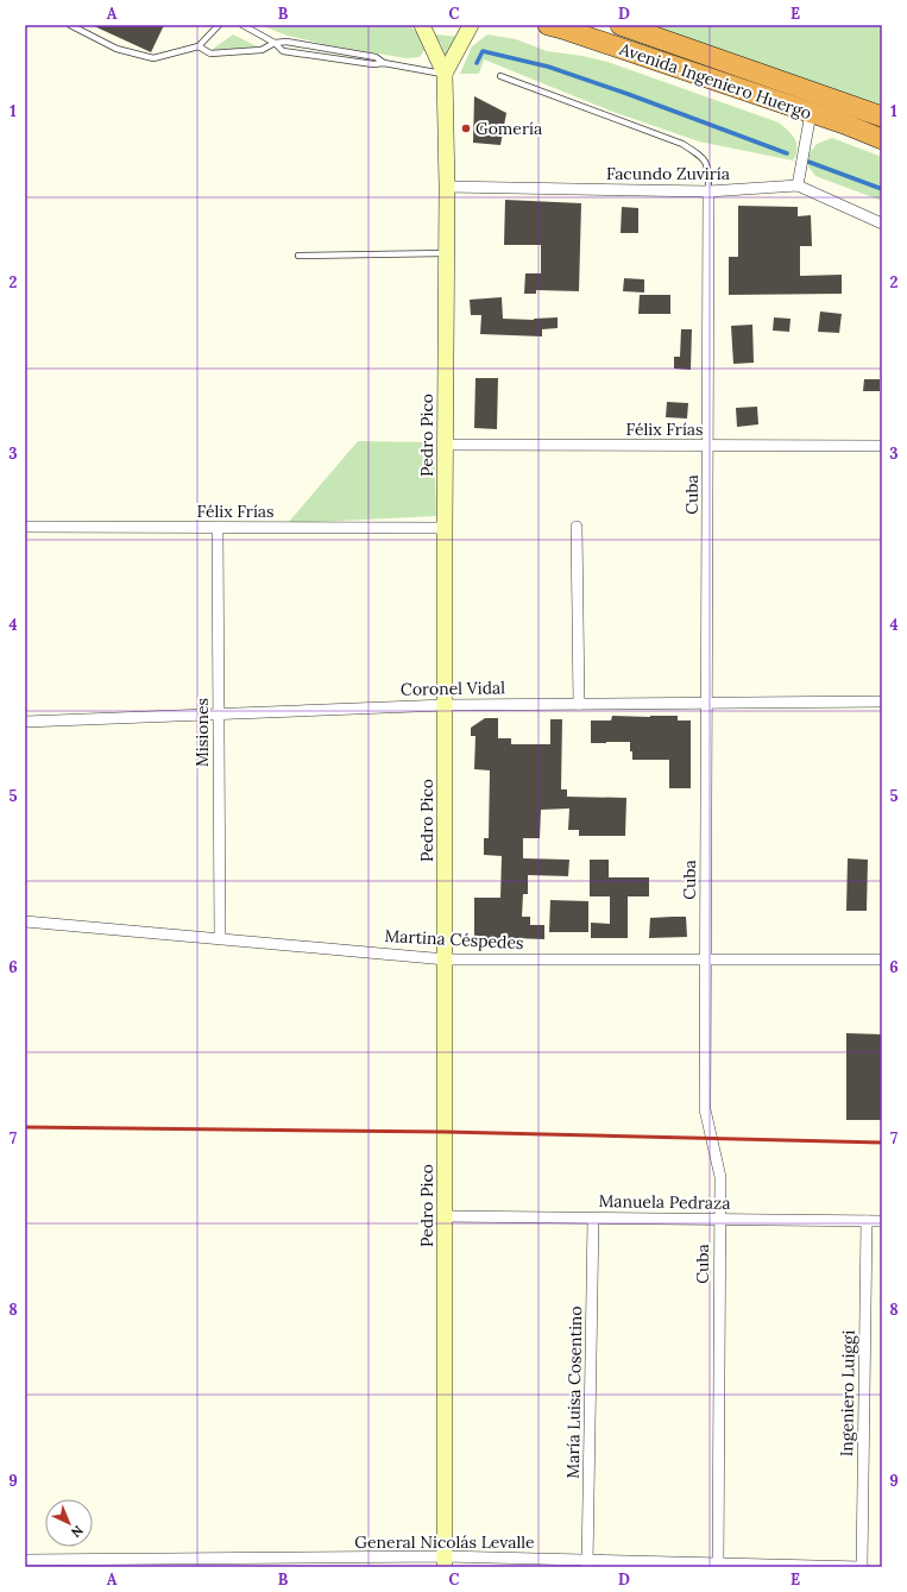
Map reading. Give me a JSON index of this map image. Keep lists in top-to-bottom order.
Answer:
{
  "streets": {
    "highway": ["Avenida Ingeniero Huergo"],
    "street": [
      "Facundo Zuviría",
      "Félix Frías",
      "Pedro Pico",
      "Cuba",
      "Coronel Vidal",
      "Misiones",
      "Martina Céspedes",
      "Manuela Pedraza",
      "María Luisa Cosentino",
      "Ingeniero Luiggi",
      "General Nicolás Levalle"
    ]
  },
  "crossings": [
    ["Facundo Zuviría", "Pedro Pico"],
    ["Facundo Zuviría", "Cuba"],
    ["Félix Frías", "Pedro Pico"],
    ["Félix Frías", "Cuba"],
    ["Félix Frías", "Misiones"],
    ["Pedro Pico", "Coronel Vidal"],
    ["Pedro Pico", "Martina Céspedes"],
    ["Pedro Pico", "Manuela Pedraza"],
    ["Pedro Pico", "General Nicolás Levalle"],
    ["Cuba", "Coronel Vidal"],
    ["Cuba", "Martina Céspedes"],
    ["Cuba", "Manuela Pedraza"],
    ["Cuba", "General Nicolás Levalle"],
    ["Coronel Vidal", "Misiones"],
    ["Misiones", "Martina Céspedes"],
    ["Manuela Pedraza", "María Luisa Cosentino"],
    ["Manuela Pedraza", "Ingeniero Luiggi"],
    ["María Luisa Cosentino", "General Nicolás Levalle"],
    ["Ingeniero Luiggi", "General Nicolás Levalle"]
  ],
  "places": ["Gomería"],
  "north": "bottom right",
  "grid": {
    "columns": [
      "A",
      "B",
      "C",
      "D",
      "E"
    ],
    "rows": [
      "1",
      "2",
      "3",
      "4",
      "5",
      "6",
      "7",
      "8",
      "9"
    ]
  }
}
